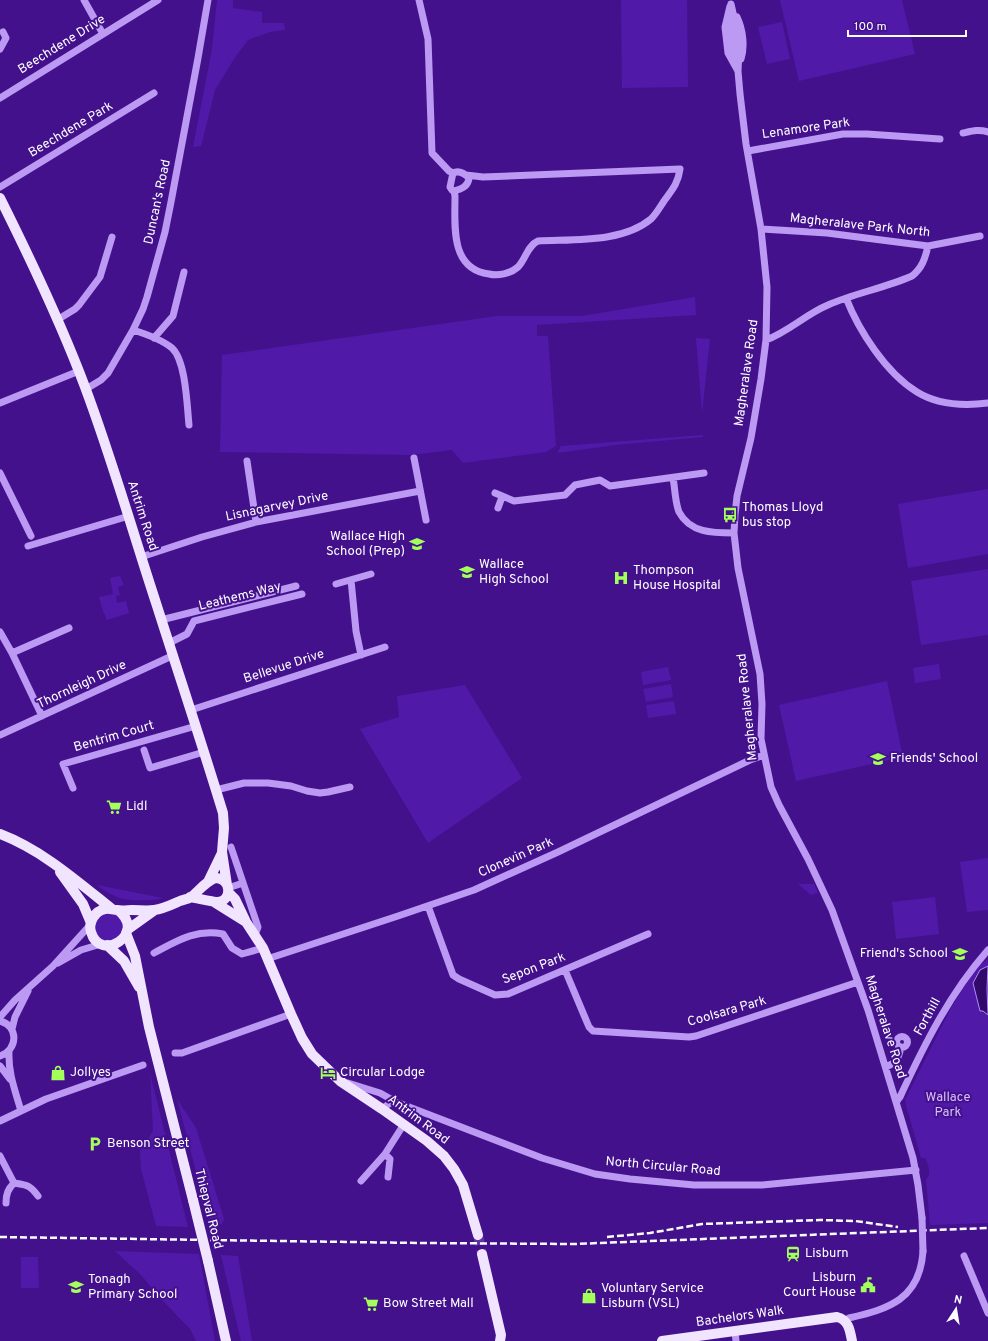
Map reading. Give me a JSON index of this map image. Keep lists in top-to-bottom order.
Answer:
{
  "streets": {
    "main road": ["Antrim Road", "Thiepval Road", "Bachelors Walk"],
    "street": [
      "Beechdene Drive",
      "Lenamore Park",
      "Beechdene Park",
      "Duncan's Road",
      "Magheralave Park North",
      "Magheralave Road",
      "Lisnagarvey Drive",
      "Leathems Way",
      "Bellevue Drive",
      "Thornleigh Drive",
      "Bentrim Court",
      "Clonevin Park",
      "Sepon Park",
      "Coolsara Park",
      "Forthill",
      "North Circular Road"
    ]
  },
  "crossings": [
    ["Lenamore Park", "Magheralave Road"],
    ["Duncan's Road", "Antrim Road"],
    ["Magheralave Park North", "Magheralave Road"],
    ["Magheralave Road", "Clonevin Park"],
    ["Magheralave Road", "Coolsara Park"],
    ["Magheralave Road", "Forthill"],
    ["Magheralave Road", "North Circular Road"],
    ["Magheralave Road", "Bachelors Walk"],
    ["Lisnagarvey Drive", "Antrim Road"],
    ["Antrim Road", "Leathems Way"],
    ["Antrim Road", "Bellevue Drive"],
    ["Antrim Road", "Thornleigh Drive"],
    ["Antrim Road", "Bentrim Court"],
    ["Antrim Road", "Clonevin Park"],
    ["Antrim Road", "North Circular Road"],
    ["Clonevin Park", "Sepon Park"],
    ["Sepon Park", "Coolsara Park"]
  ],
  "parks": ["Wallace Park"],
  "places": {
    "bus stop": ["Thomas Lloyd bus stop"],
    "school or university": [
      "Wallace High School (Prep)",
      "Wallace High School",
      "Friends' School",
      "Friend's School",
      "Tonagh Primary School"
    ],
    "hospital": ["Thompson House Hospital"],
    "supermarket": ["Lidl", "Bow Street Mall"],
    "shop": ["Jollyes", "Voluntary Service Lisburn (VSL)"],
    "hotel": ["Circular Lodge"],
    "parking": ["Benson Street"],
    "station": ["Lisburn"],
    "public building": ["Lisburn Court House"]
  },
  "scale_bar": "100 m",
  "north": "top"
}
